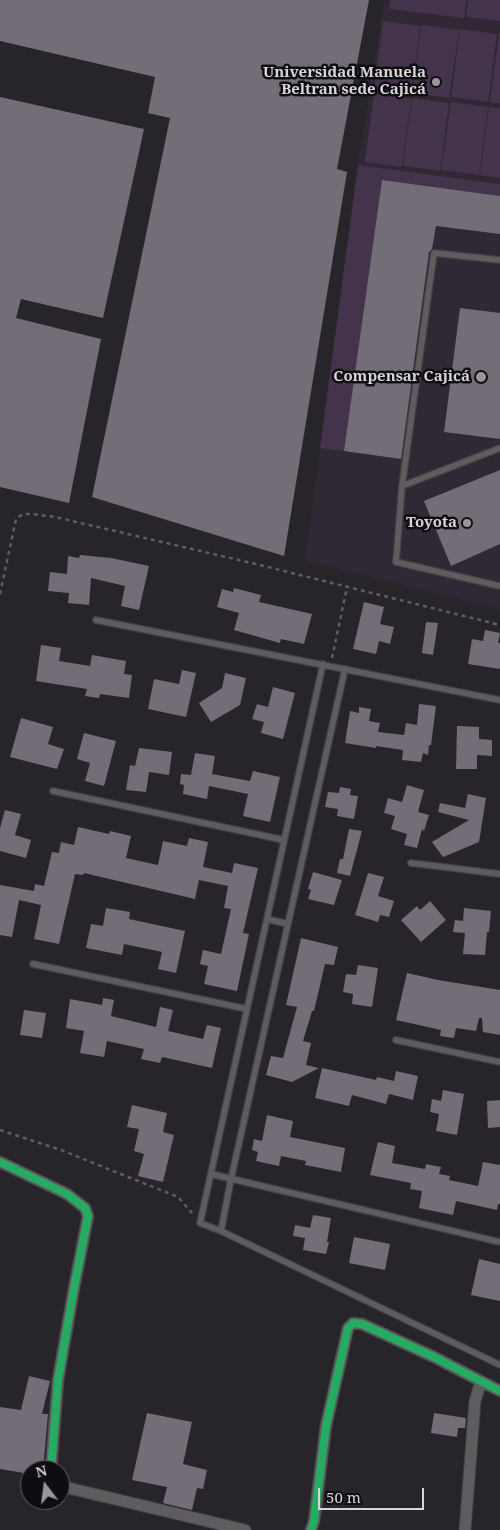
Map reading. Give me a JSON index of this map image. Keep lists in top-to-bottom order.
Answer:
{
  "places": ["Universidad Manuela Beltran sede Cajicá", "Compensar Cajicá", "Toyota"],
  "scale_bar": "50 m",
  "north": "top"
}
